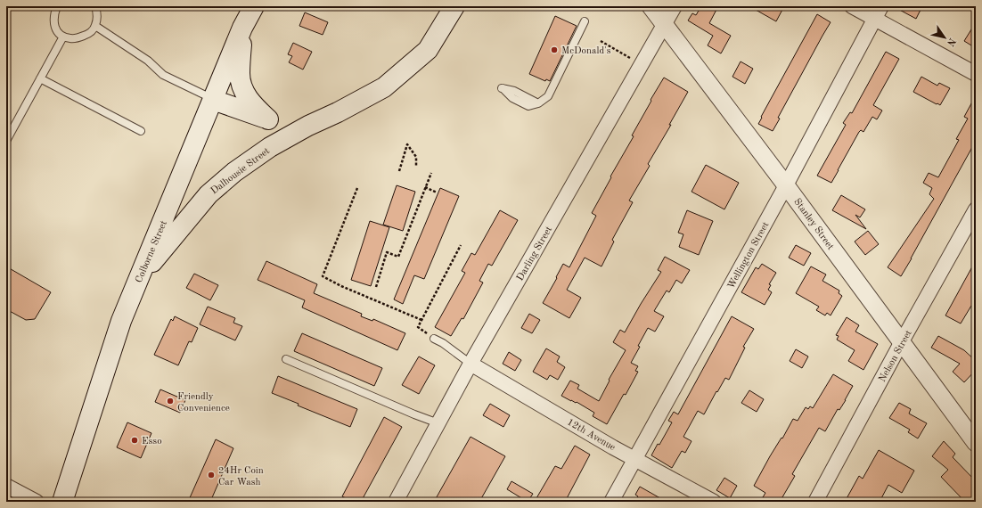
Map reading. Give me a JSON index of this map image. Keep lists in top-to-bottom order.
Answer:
{
  "streets": {
    "main road": ["Dalhousie Street", "Colborne Street"],
    "street": [
      "Stanley Street",
      "Darling Street",
      "Wellington Street",
      "Nelson Street",
      "12th Avenue"
    ]
  },
  "crossings": [
    ["Dalhousie Street", "Colborne Street"],
    ["Stanley Street", "Darling Street"],
    ["Stanley Street", "Wellington Street"],
    ["Stanley Street", "Nelson Street"],
    ["Darling Street", "12th Avenue"],
    ["Wellington Street", "12th Avenue"]
  ],
  "places": [
    "McDonald's",
    "Friendly Convenience",
    "Esso",
    "24Hr Coin Car Wash"
  ],
  "north": "bottom right"
}
